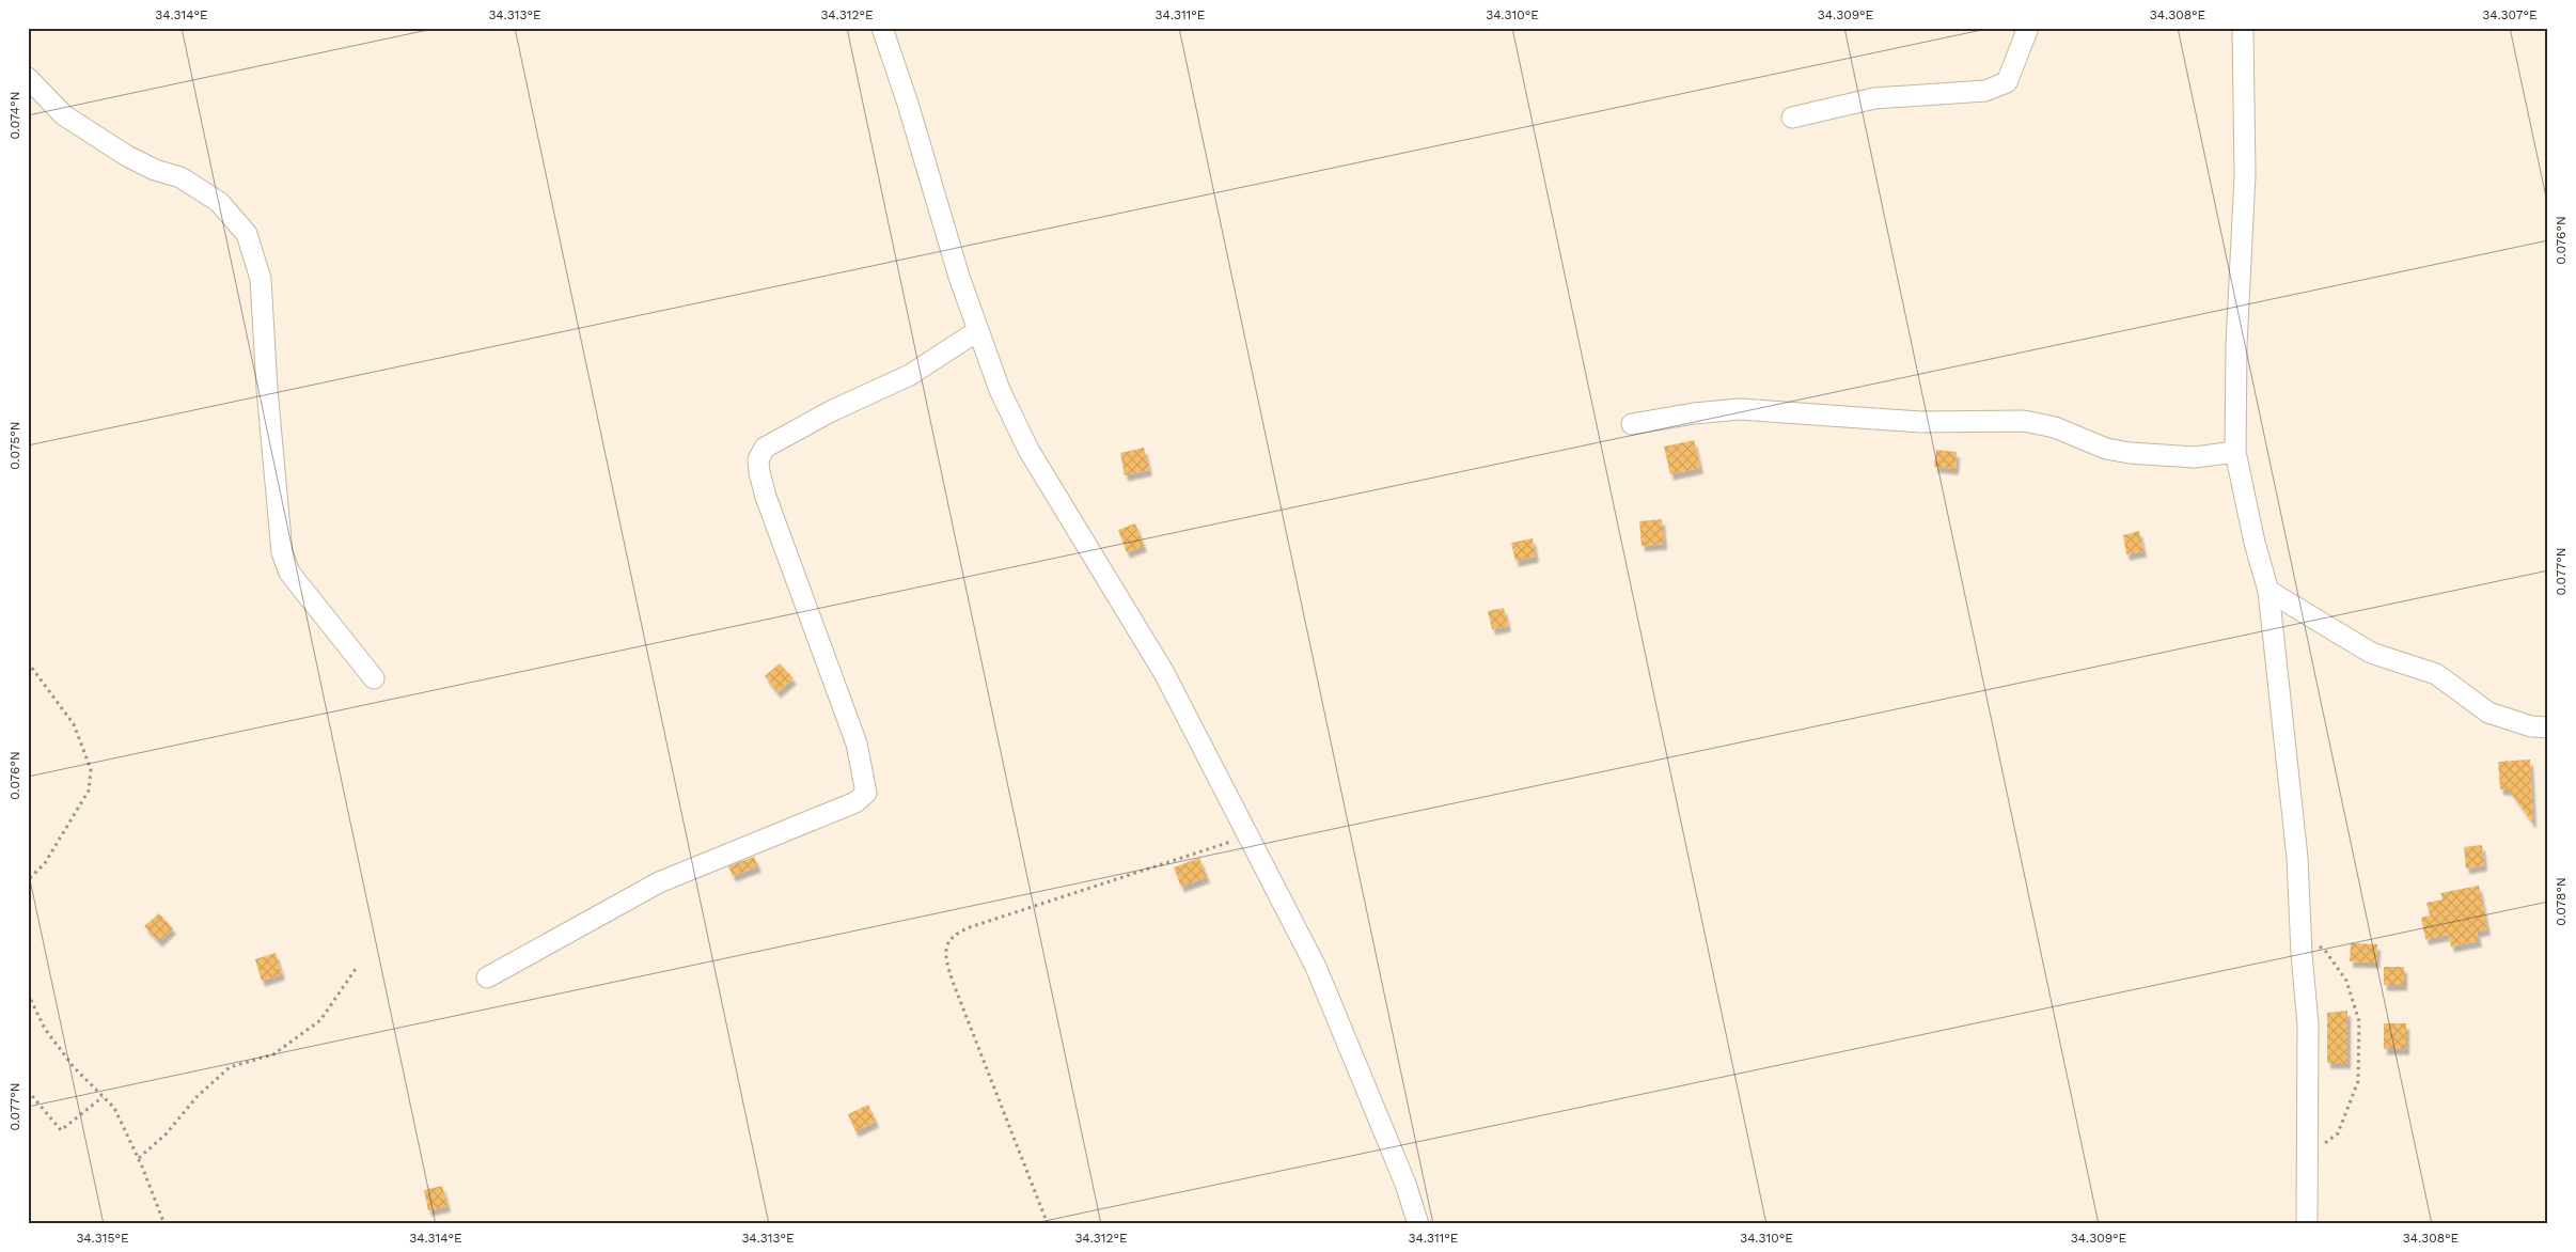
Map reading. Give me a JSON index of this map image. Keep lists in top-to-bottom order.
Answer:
{
  "coordinates": [
    "34.314°E",
    "34.313°E",
    "34.312°E",
    "34.311°E",
    "34.310°E",
    "34.309°E",
    "34.308°E",
    "34.307°E",
    "0.074°N",
    "0.076°N",
    "0.075°N",
    "0.077°N",
    "0.078°N",
    "34.315°E"
  ]
}
